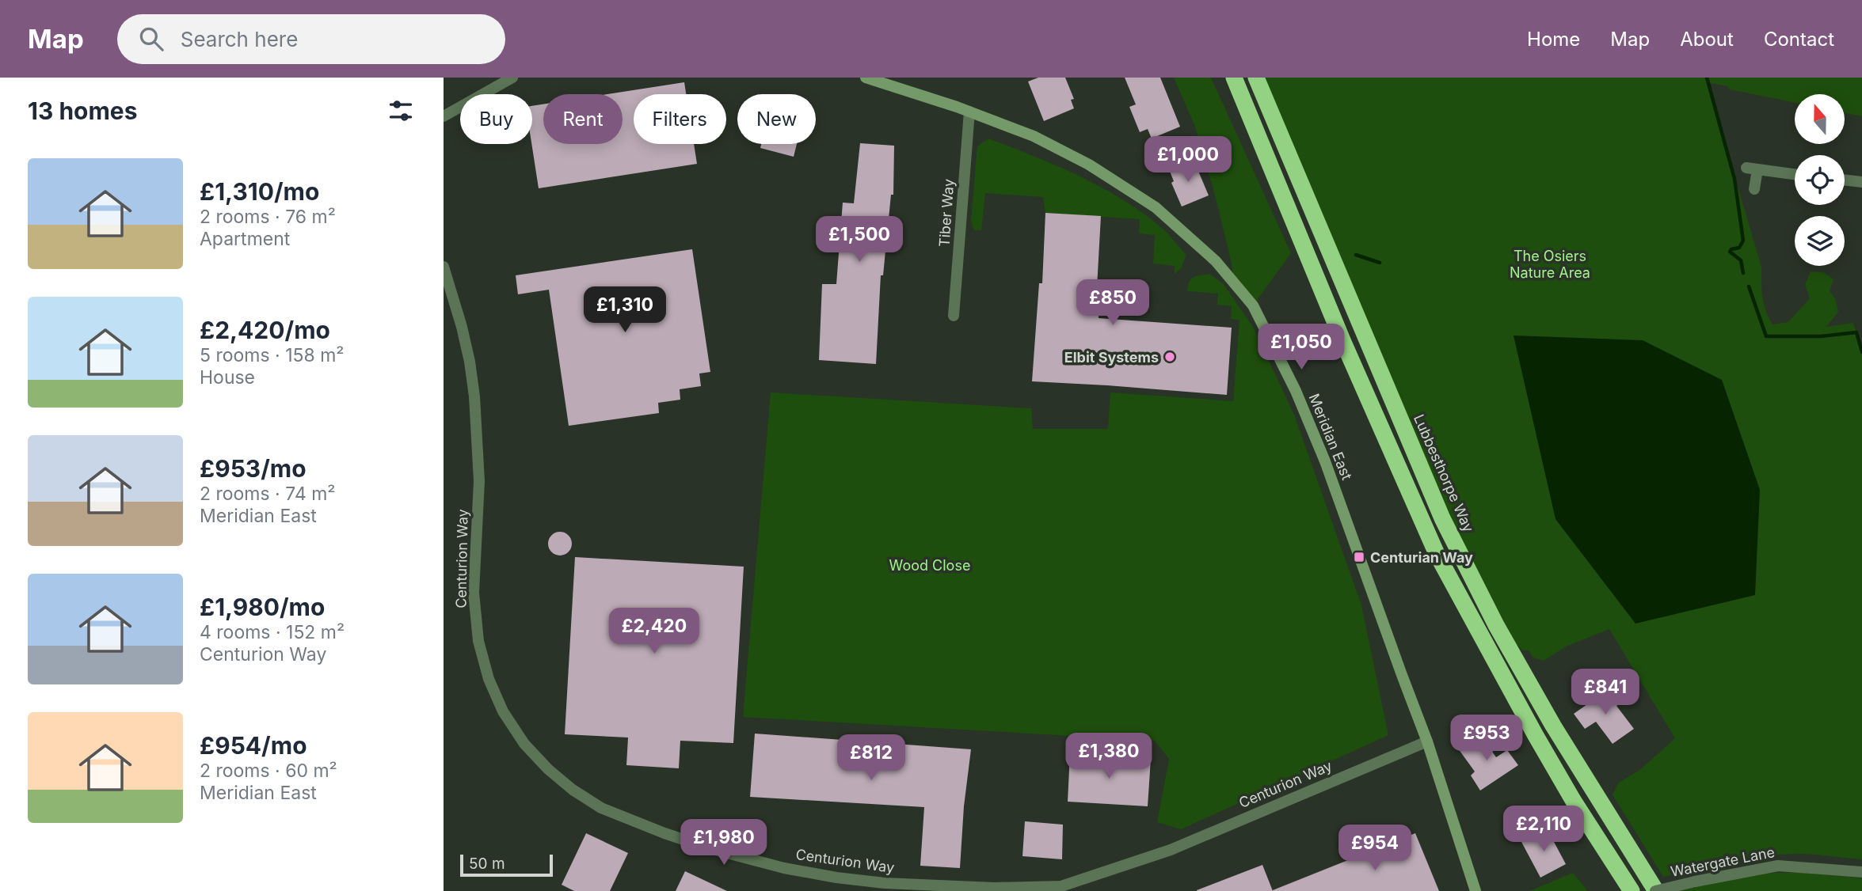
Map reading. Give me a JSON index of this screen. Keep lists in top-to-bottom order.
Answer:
{
  "streets": {
    "highway": ["Lubbesthorpe Way"],
    "street": [
      "Tiber Way",
      "Meridian East",
      "Centurion Way",
      "Watergate Lane"
    ]
  },
  "crossings": [
    ["Tiber Way", "Meridian East"],
    ["Meridian East", "Centurion Way"],
    ["Lubbesthorpe Way", "Watergate Lane"]
  ],
  "parks": ["The Osiers Nature Area", "Wood Close"],
  "places": {
    "other": ["Elbit Systems"],
    "transit": ["Centurian Way"]
  },
  "scale_bar": "50 m",
  "north": "top",
  "page": {
    "header": "Map",
    "search": "Search here",
    "nav": [
      "Home",
      "Map",
      "About",
      "Contact"
    ],
    "heading": "13 homes",
    "chip": [
      "Buy",
      "Rent",
      "Filters",
      "New"
    ],
    "price": [
      "£1,000",
      "£1,500",
      "£850",
      "£1,310",
      "£1,050",
      "£2,420",
      "£841",
      "£953",
      "£1,380",
      "£812",
      "£2,110",
      "£1,980",
      "£954"
    ],
    "list": [
      {
        "name": "£1,310/mo",
        "note": "2 rooms · 76 m² · Apartment"
      },
      {
        "name": "£2,420/mo",
        "note": "5 rooms · 158 m² · House"
      },
      {
        "name": "£953/mo",
        "note": "2 rooms · 74 m² · Meridian East"
      },
      {
        "name": "£1,980/mo",
        "note": "4 rooms · 152 m² · Centurion Way"
      },
      {
        "name": "£954/mo",
        "note": "2 rooms · 60 m² · Meridian East"
      }
    ],
    "scale": "50 m"
  }
}
